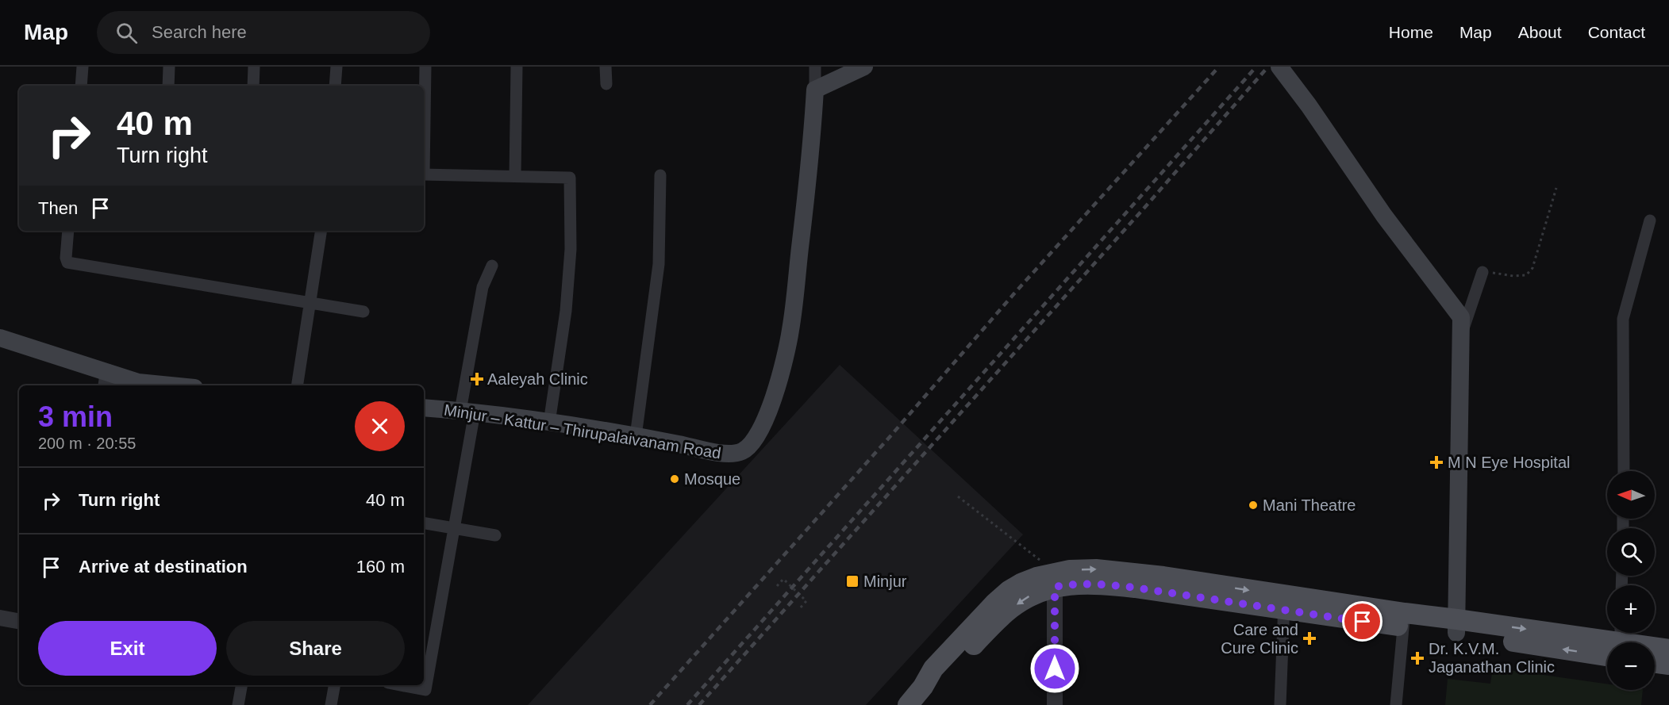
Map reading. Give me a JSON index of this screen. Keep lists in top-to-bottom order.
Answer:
{
  "streets": {
    "main road": ["Minjur – Kattur – Thirupalaivanam Road"]
  },
  "places": {
    "health": [
      "Aaleyah Clinic",
      "M N Eye Hospital",
      "Care and Cure Clinic",
      "Dr. K.V.M. Jaganathan Clinic"
    ],
    "other": ["Mosque", "Mani Theatre"],
    "transit": ["Minjur"]
  },
  "north": "left",
  "page": {
    "header": "Map",
    "search": "Search here",
    "nav": [
      "Home",
      "Map",
      "About",
      "Contact"
    ],
    "turn": ["40 m", "Turn right"],
    "then": "Then",
    "heading": ["3 min", "200 m · 20:55"],
    "list": [
      {
        "name": "Turn right",
        "value": "40 m"
      },
      {
        "name": "Arrive at destination",
        "value": "160 m"
      }
    ],
    "map_buttons": ["+", "−"],
    "buttons": ["Exit", "Share"]
  }
}
